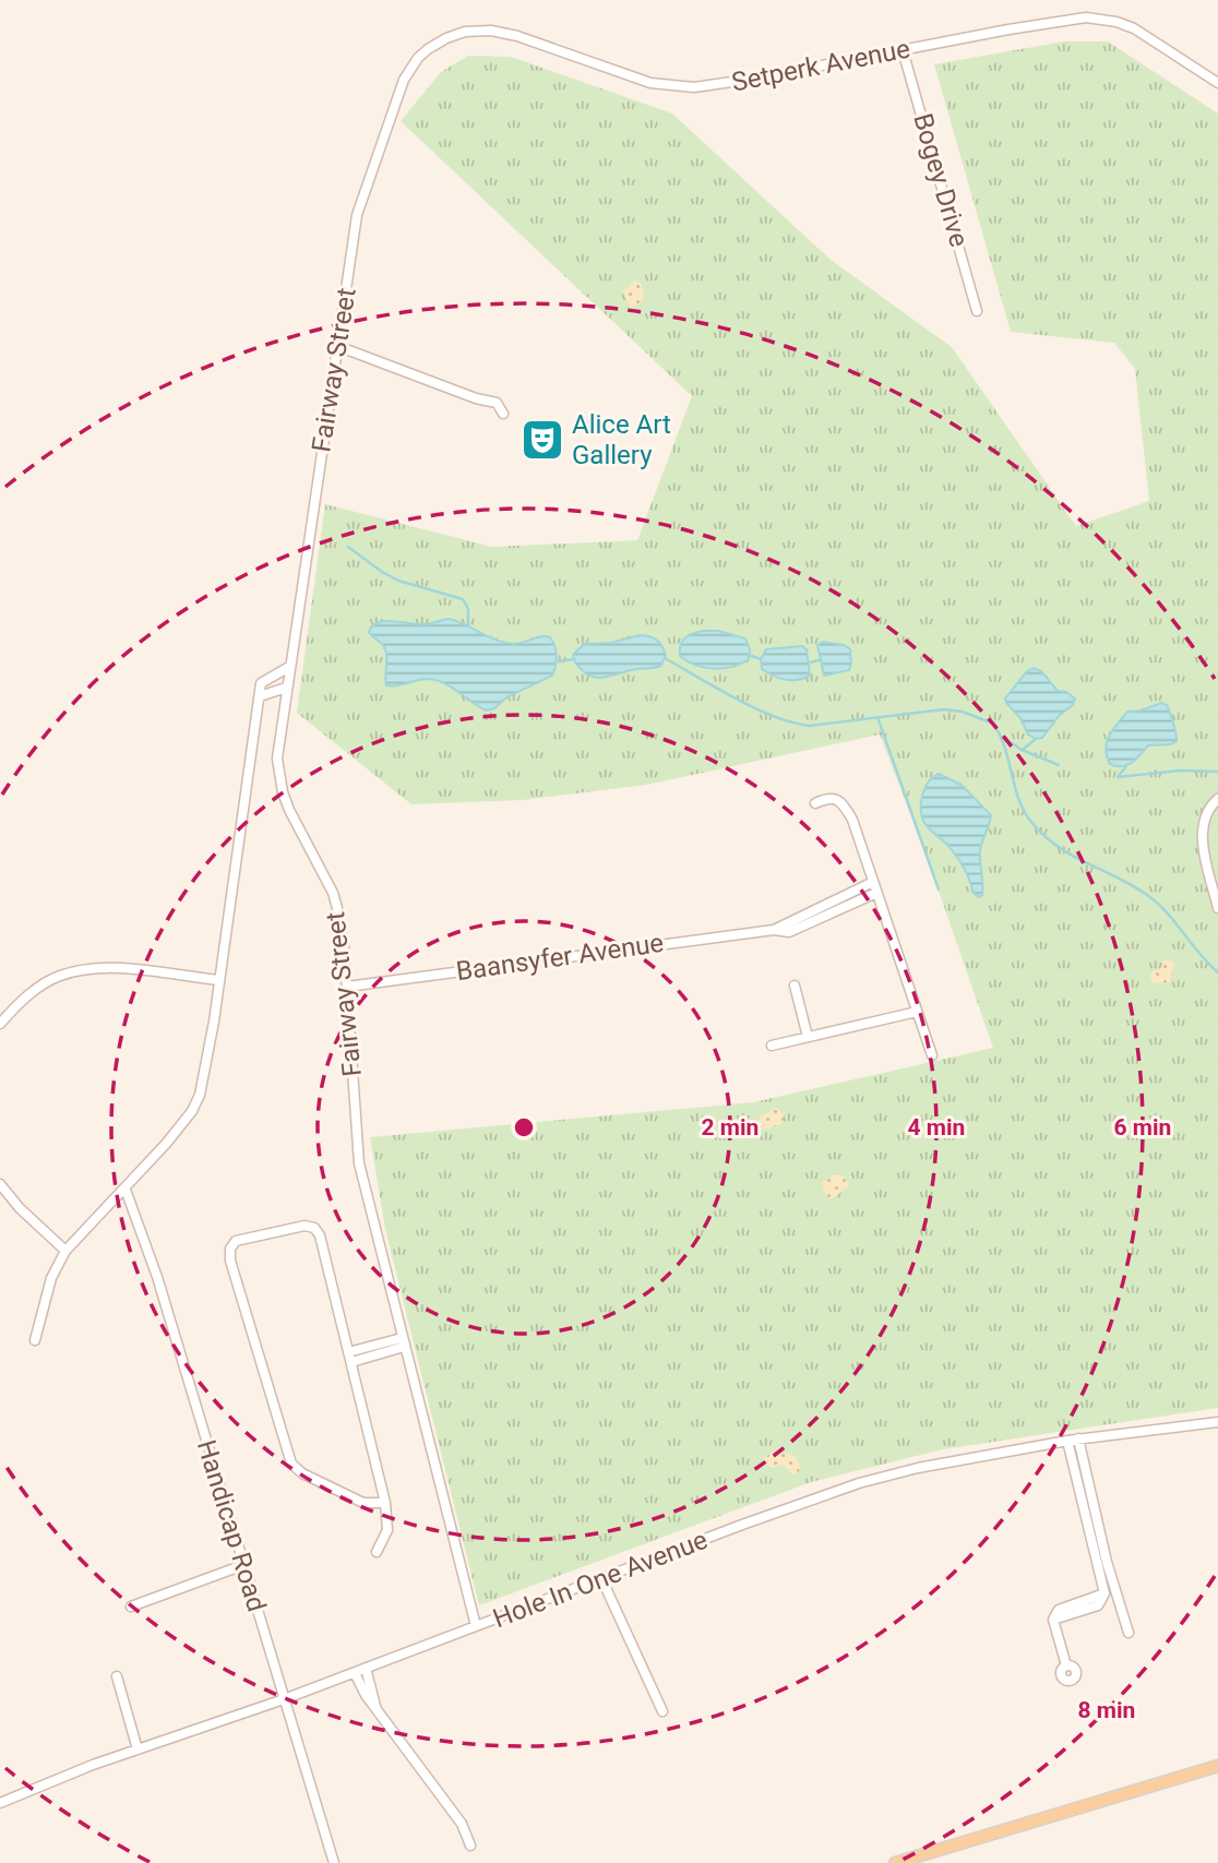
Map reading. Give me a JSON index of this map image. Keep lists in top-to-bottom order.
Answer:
{
  "streets": {
    "street": [
      "Setperk Avenue",
      "Bogey Drive",
      "Fairway Street",
      "Baansyfer Avenue",
      "Handicap Road",
      "Hole In One Avenue"
    ]
  },
  "crossings": [
    ["Setperk Avenue", "Bogey Drive"],
    ["Setperk Avenue", "Fairway Street"],
    ["Fairway Street", "Baansyfer Avenue"],
    ["Fairway Street", "Hole In One Avenue"],
    ["Handicap Road", "Hole In One Avenue"]
  ],
  "places": {
    "theatre": ["Alice Art Gallery"]
  },
  "rings": [
    "2 min",
    "4 min",
    "6 min",
    "8 min"
  ]
}
